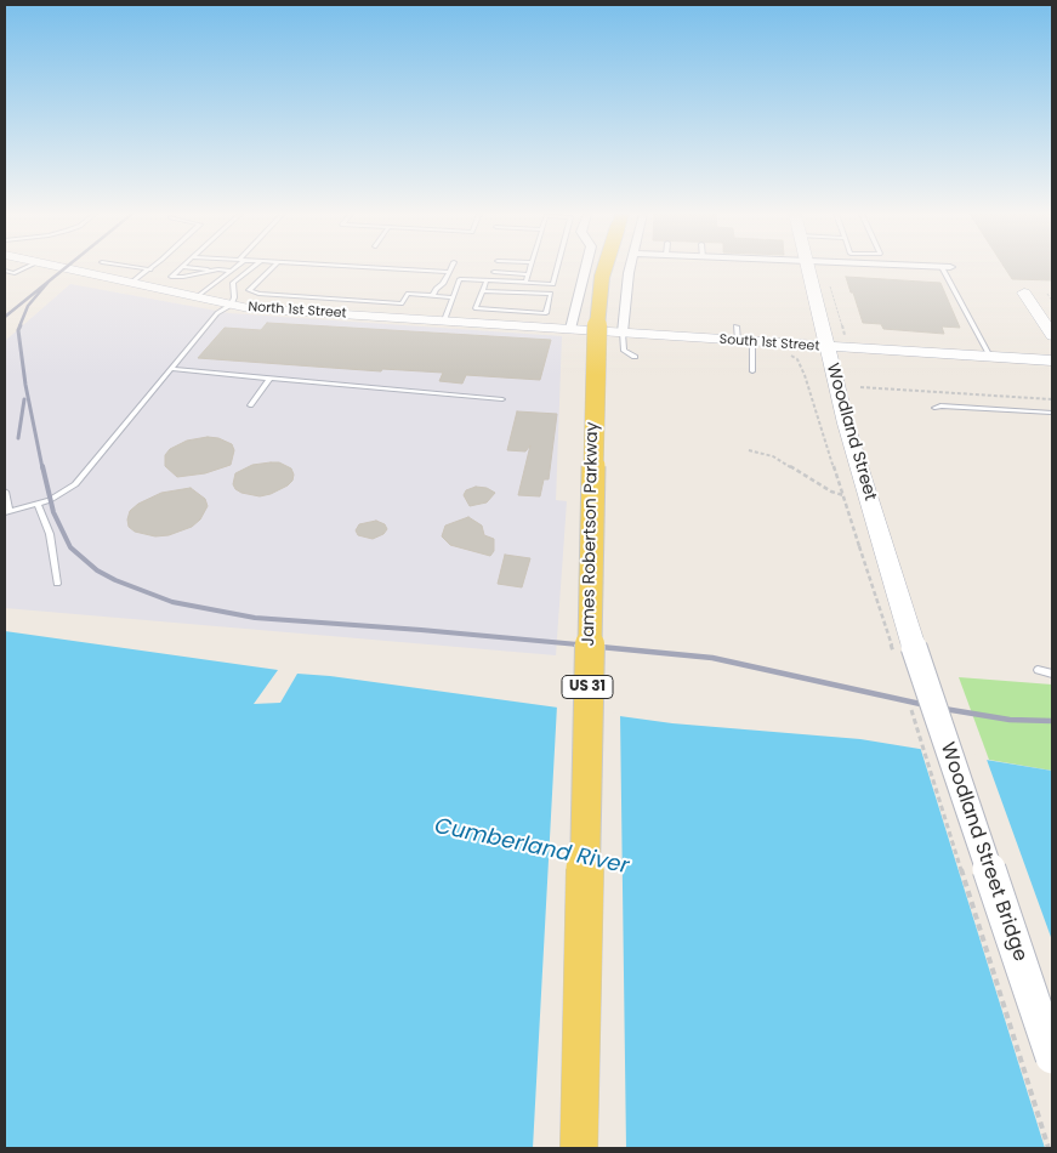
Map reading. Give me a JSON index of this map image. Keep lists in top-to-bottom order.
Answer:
{
  "streets": {
    "main road": ["James Robertson Parkway", "US 31"],
    "street": [
      "North 1st Street",
      "South 1st Street",
      "Woodland Street",
      "Woodland Street Bridge"
    ]
  },
  "crossings": [
    ["North 1st Street", "South 1st Street"],
    ["South 1st Street", "Woodland Street"],
    ["Woodland Street", "Woodland Street Bridge"]
  ],
  "water": ["Cumberland River"]
}
